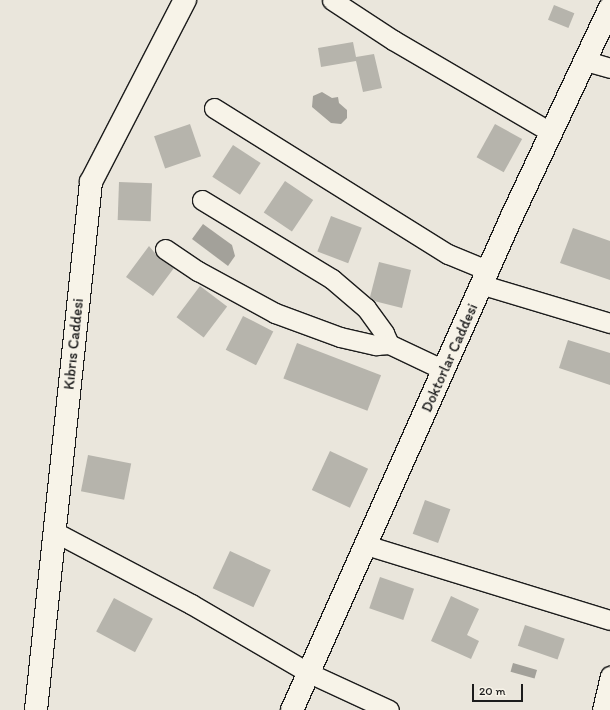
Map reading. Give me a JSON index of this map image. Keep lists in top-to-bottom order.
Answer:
{
  "streets": {
    "street": ["Kıbrıs Caddesi", "Doktorlar Caddesi"]
  },
  "scale_bar": "20 m"
}
